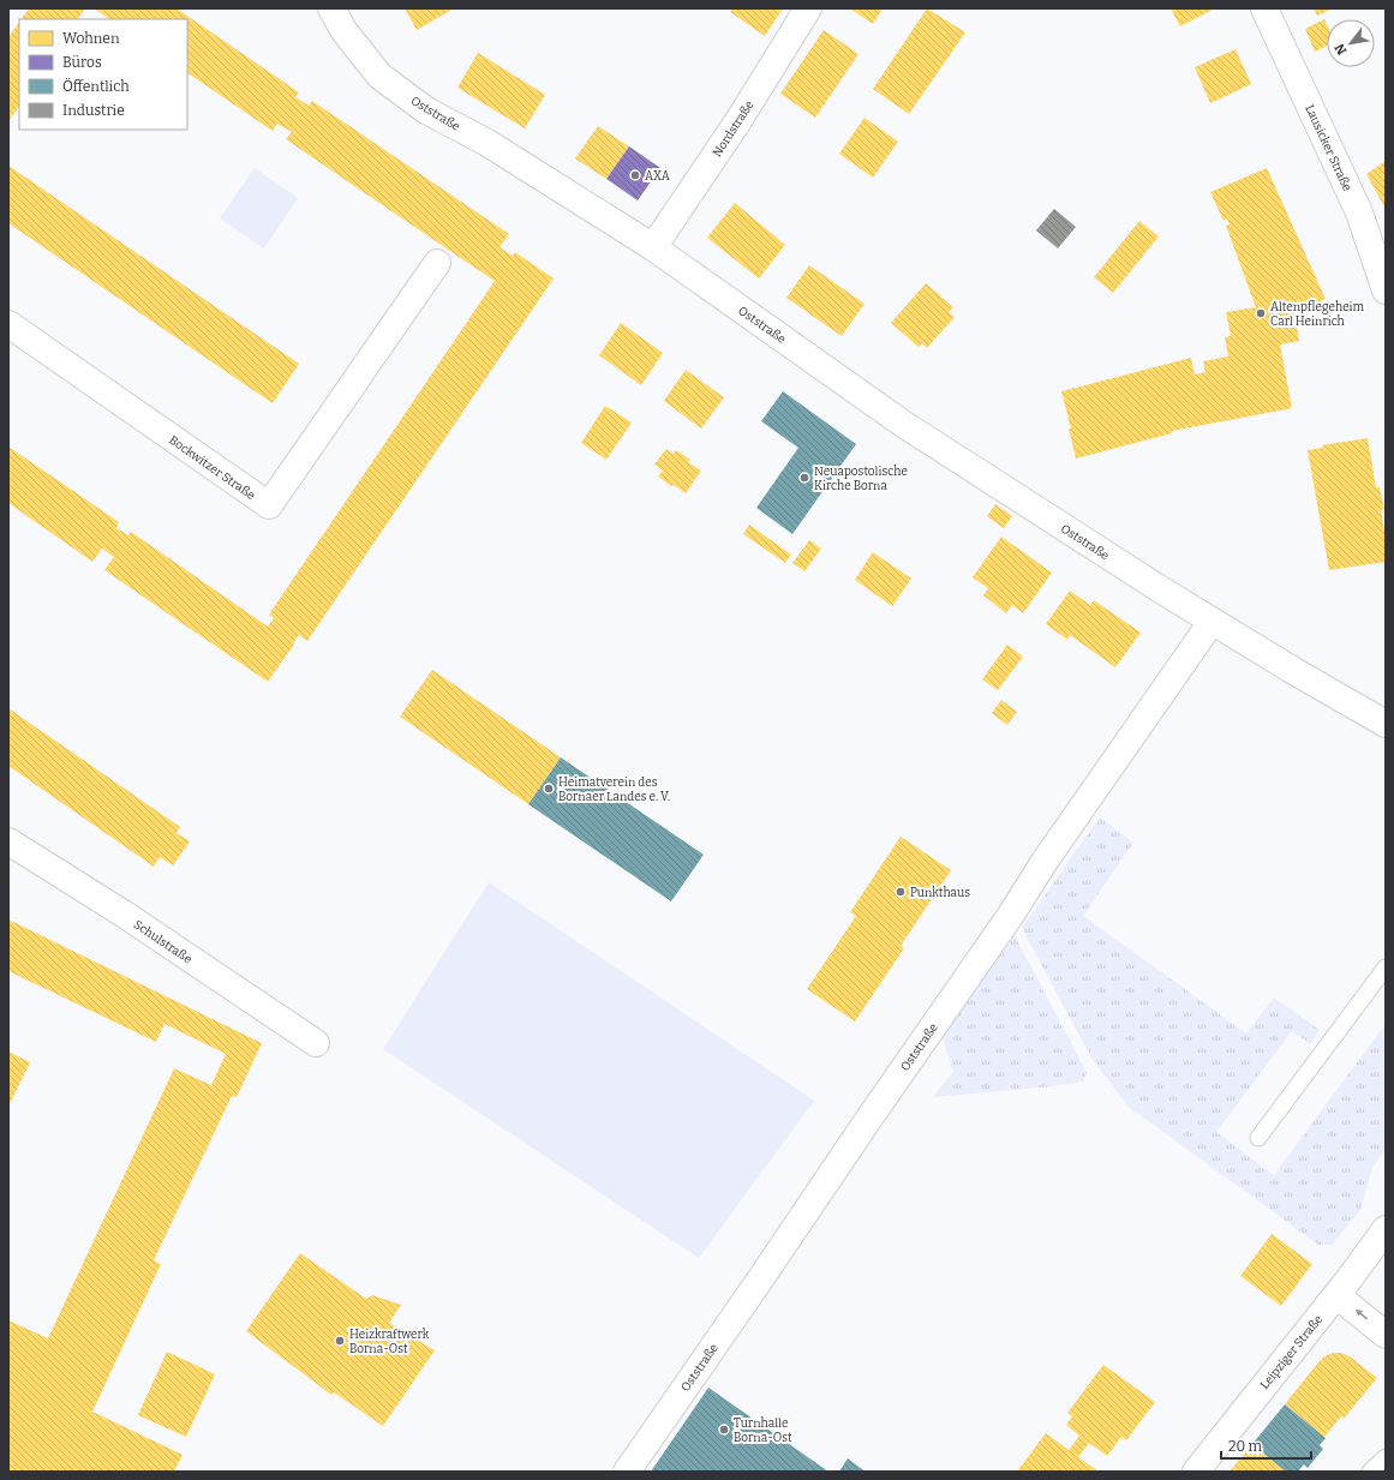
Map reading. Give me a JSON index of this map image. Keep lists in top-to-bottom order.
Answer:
{
  "streets": {
    "street": [
      "Oststraße",
      "Nordstraße",
      "Lausicker Straße",
      "Bockwitzer Straße",
      "Schulstraße",
      "Leipziger Straße"
    ]
  },
  "crossings": [
    ["Oststraße", "Nordstraße"]
  ],
  "places": [
    "AXA",
    "Altenpflegeheim Carl Heinrich",
    "Neuapostolische Kirche Borna",
    "Heimatverein des Bornaer Landes e. V.",
    "Punkthaus",
    "Heizkraftwerk Borna-Ost",
    "Turnhalle Borna-Ost"
  ],
  "legend": [
    "Wohnen",
    "Büros",
    "Öffentlich",
    "Industrie"
  ],
  "scale_bar": "20 m",
  "north": "bottom left"
}
